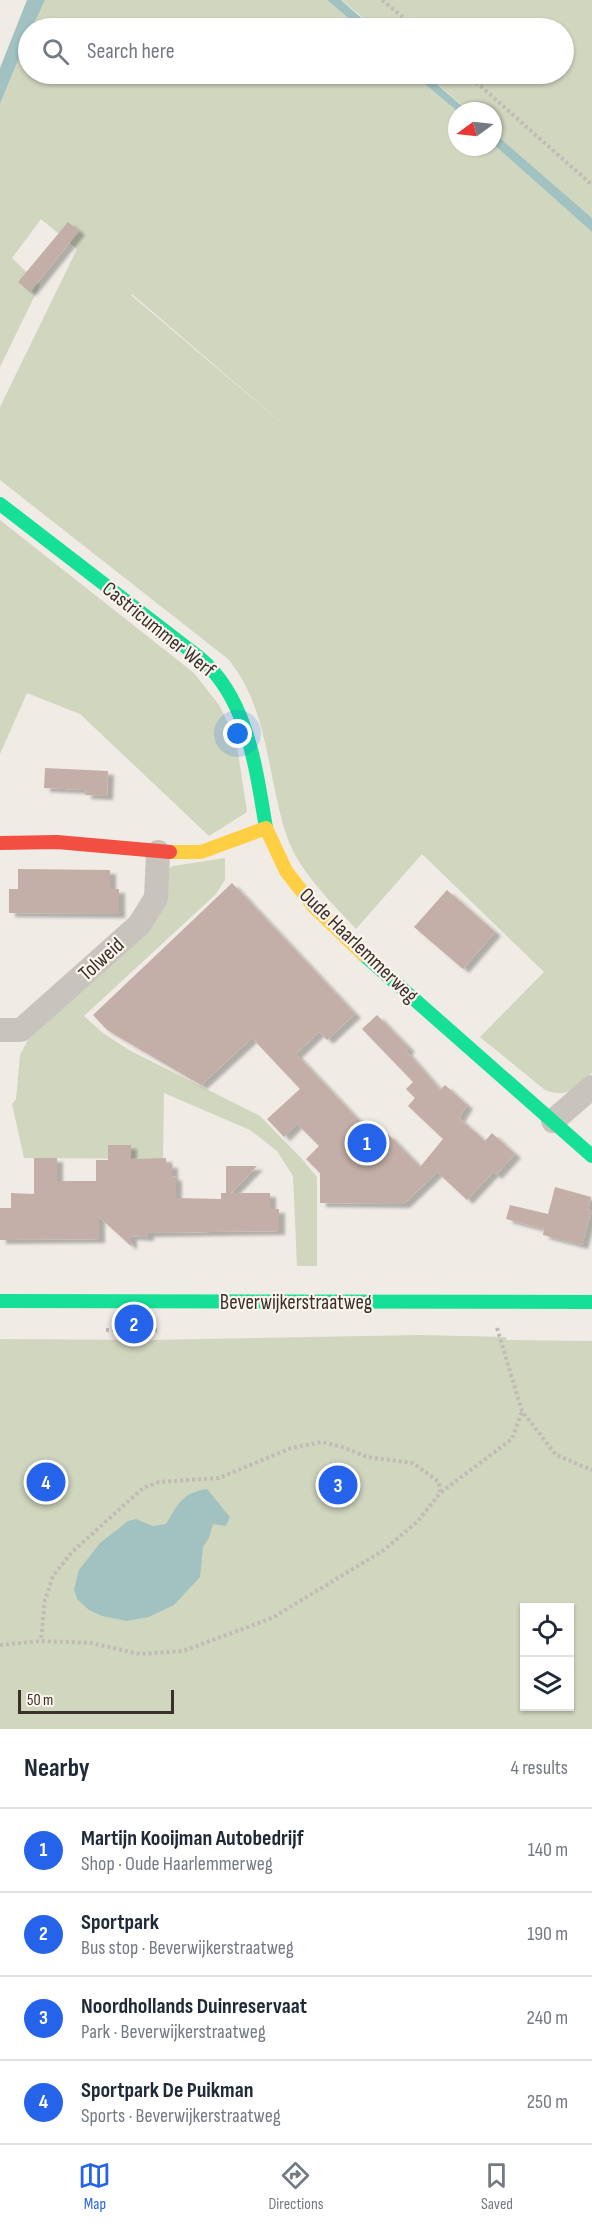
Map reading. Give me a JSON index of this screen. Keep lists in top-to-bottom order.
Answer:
{
  "streets": {
    "street": [
      "Castricummer Werf",
      "Oude Haarlemmerweg",
      "Tolweid",
      "Beverwijkerstraatweg"
    ]
  },
  "crossings": [
    ["Castricummer Werf", "Oude Haarlemmerweg"]
  ],
  "scale_bar": "50 m",
  "north": "left",
  "page": {
    "search": "Search here",
    "pins": [
      "1",
      "2",
      "4",
      "3"
    ],
    "scale": "50 m",
    "heading": ["Nearby", "4 results"],
    "list": [
      {
        "mark": "1",
        "name": "Martijn Kooijman Autobedrijf",
        "note": "Shop · Oude Haarlemmerweg",
        "value": "140 m"
      },
      {
        "mark": "2",
        "name": "Sportpark",
        "note": "Bus stop · Beverwijkerstraatweg",
        "value": "190 m"
      },
      {
        "mark": "3",
        "name": "Noordhollands Duinreservaat",
        "note": "Park · Beverwijkerstraatweg",
        "value": "240 m"
      },
      {
        "mark": "4",
        "name": "Sportpark De Puikman",
        "note": "Sports · Beverwijkerstraatweg",
        "value": "250 m"
      }
    ],
    "nav": ["Map", "Directions", "Saved"]
  }
}
